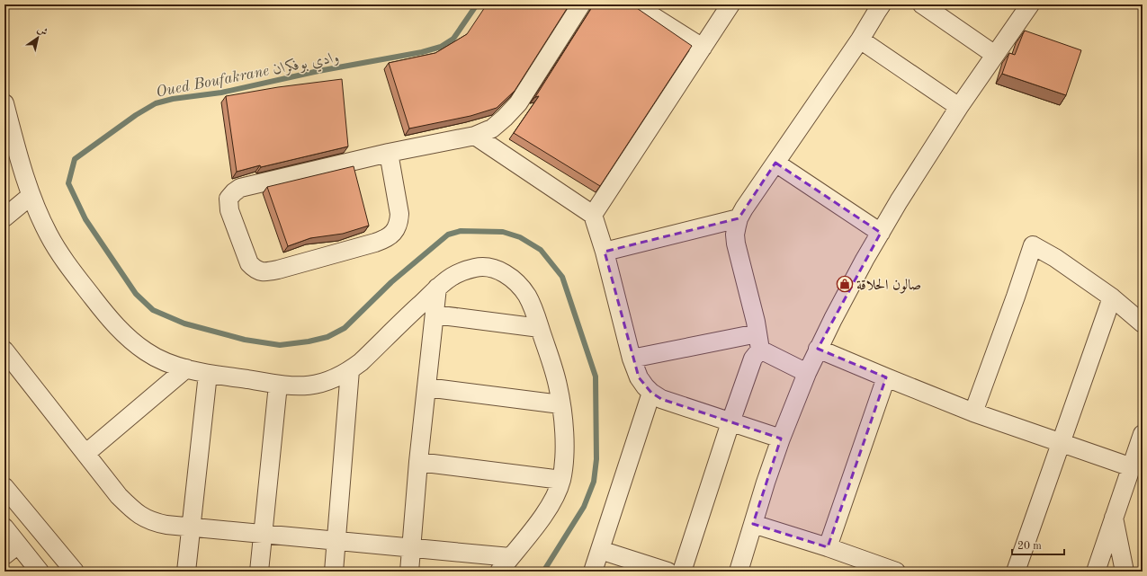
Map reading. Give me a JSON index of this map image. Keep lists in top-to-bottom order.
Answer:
{
  "water": ["Oued Boufakrane وادي بوفكران"],
  "places": {
    "shop": ["صالون الحلاقة"]
  },
  "scale_bar": "20 m",
  "north": "top right"
}
